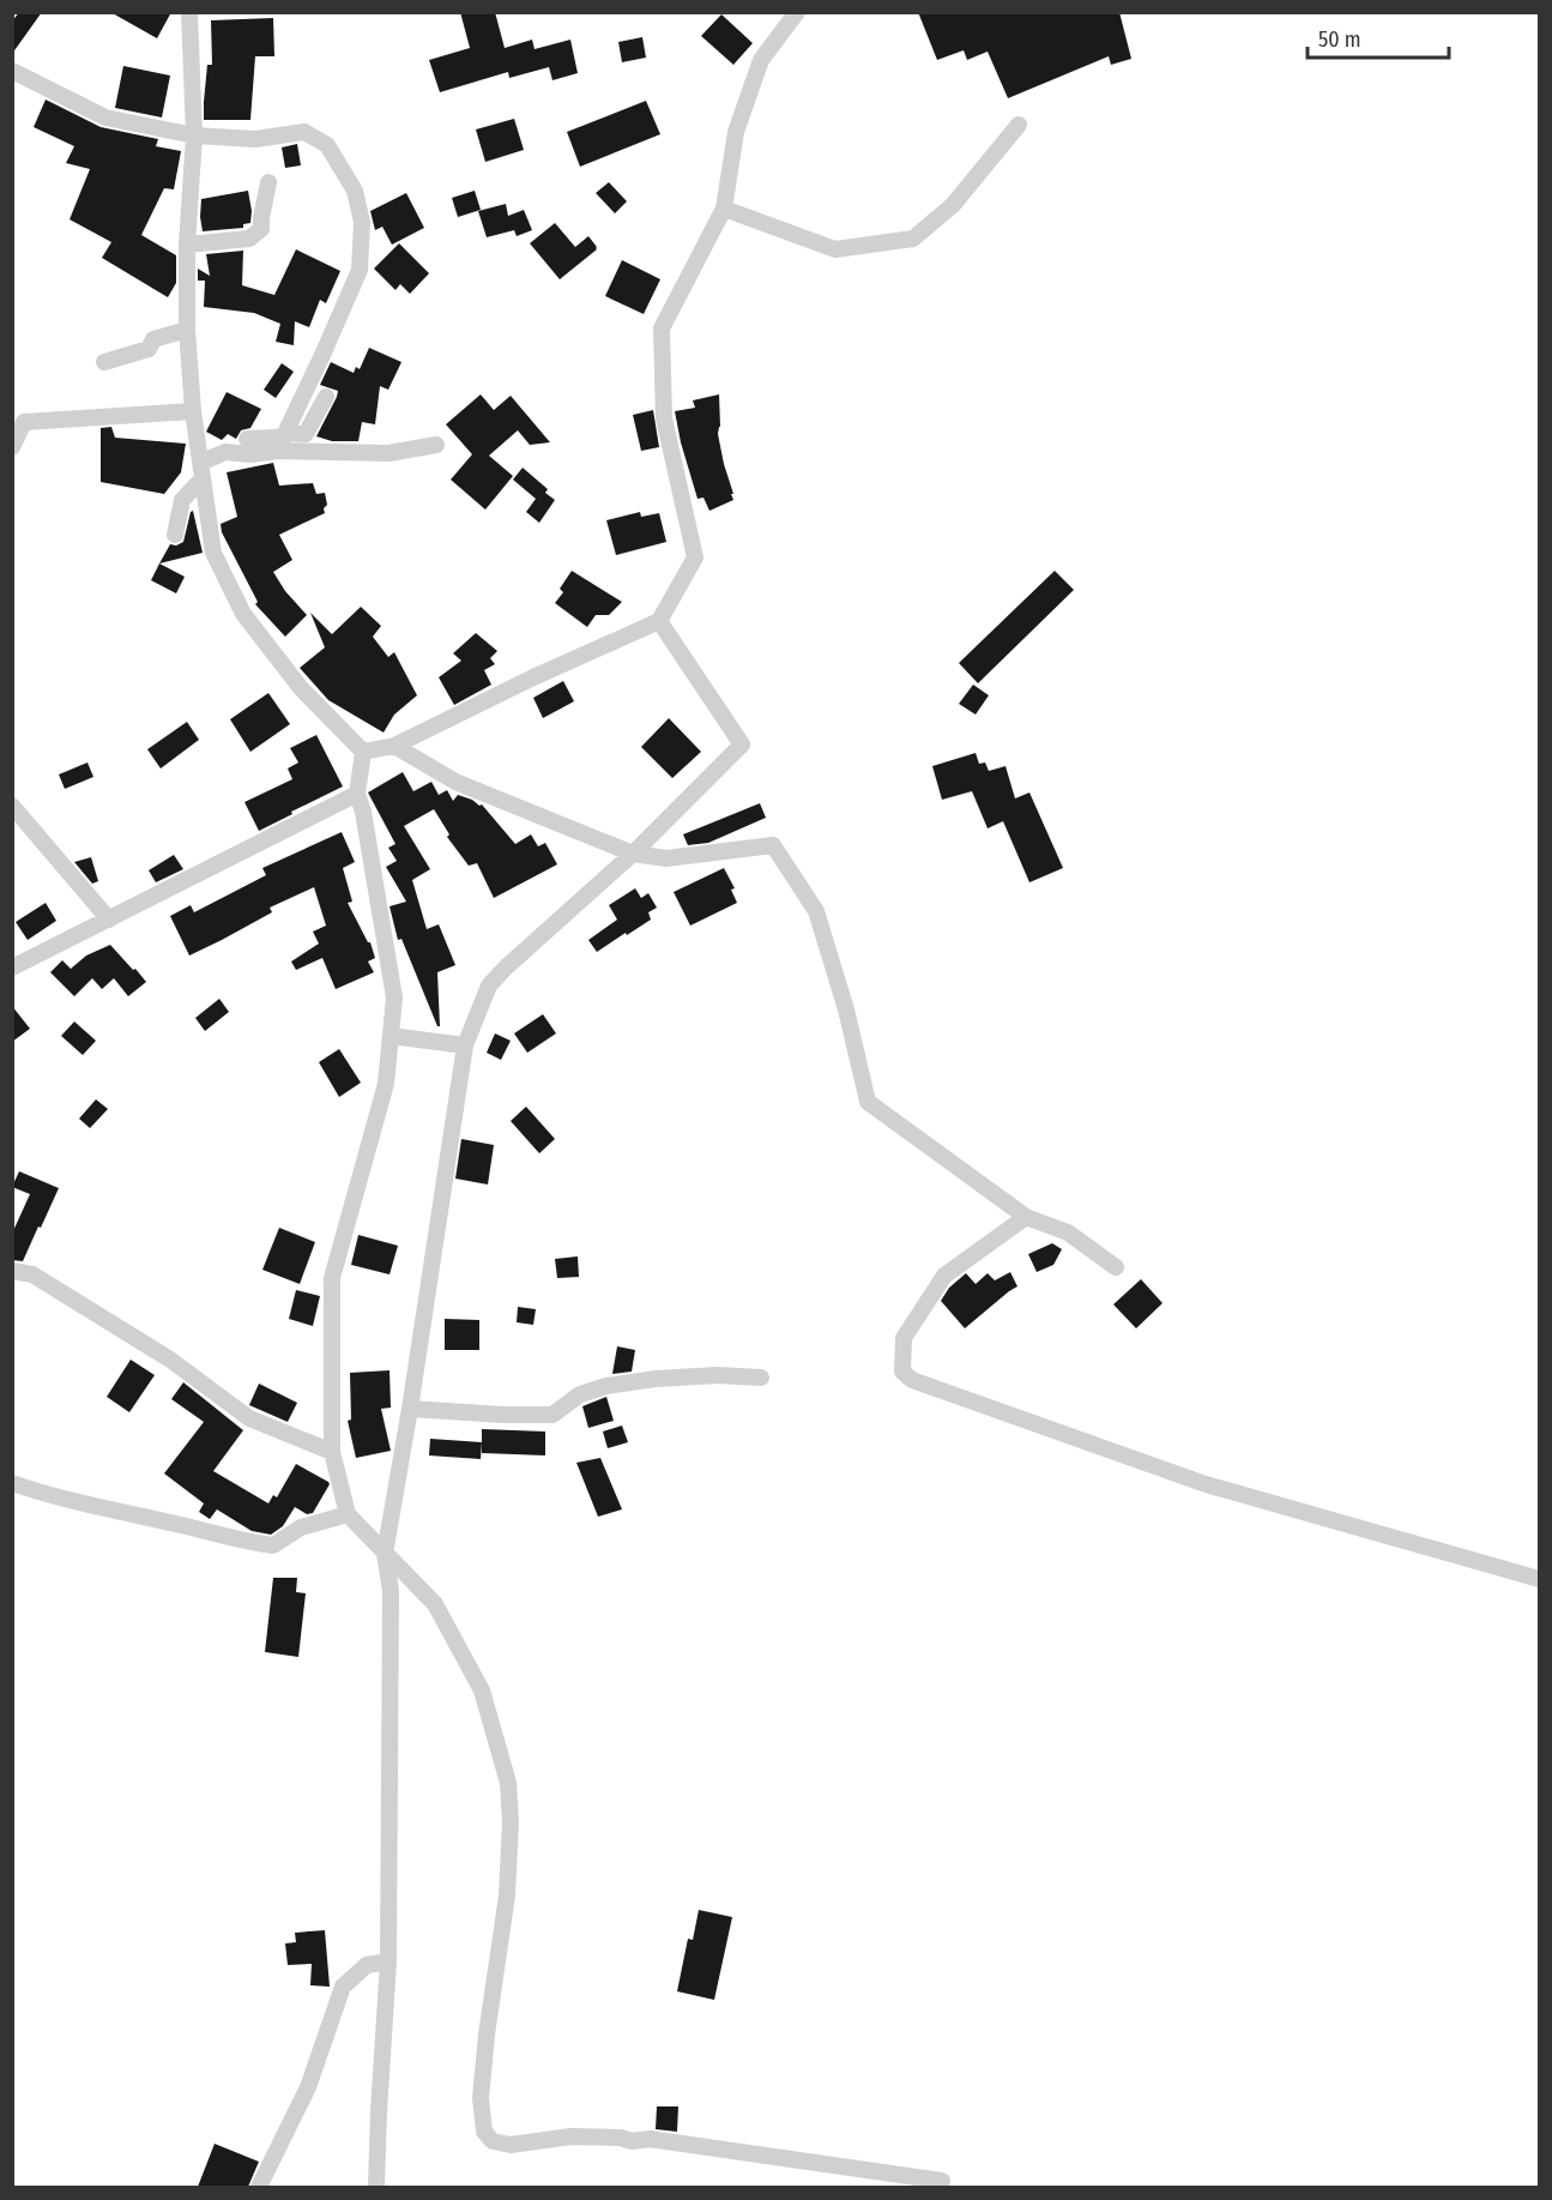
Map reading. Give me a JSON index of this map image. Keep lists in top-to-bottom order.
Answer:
{
  "scale_bar": "50 m"
}
